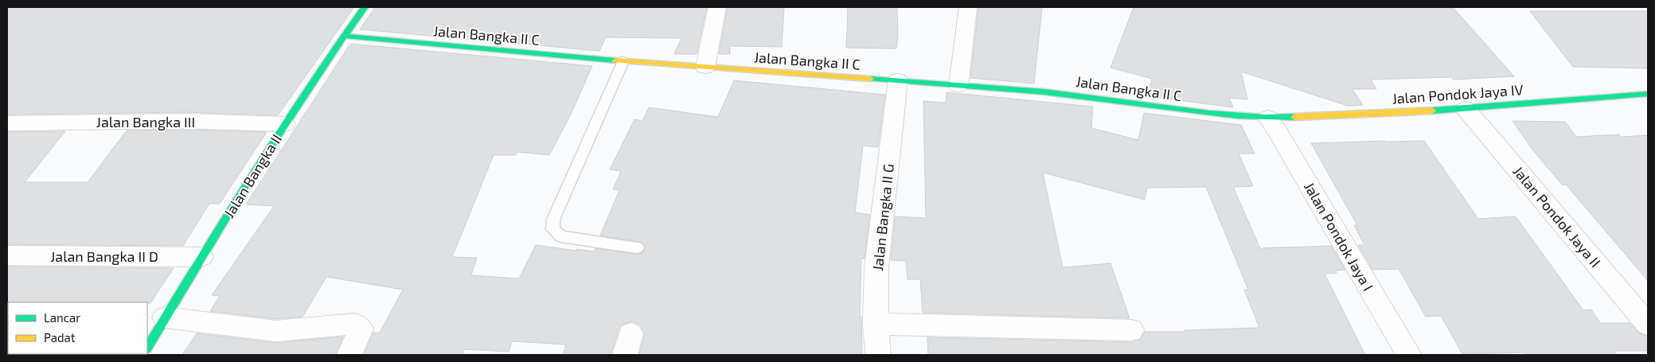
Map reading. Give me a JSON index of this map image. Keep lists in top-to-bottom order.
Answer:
{
  "streets": {
    "street": [
      "Jalan Bangka II C",
      "Jalan Pondok Jaya IV",
      "Jalan Bangka III",
      "Jalan Bangka II",
      "Jalan Pondok Jaya II",
      "Jalan Bangka II G",
      "Jalan Pondok Jaya I",
      "Jalan Bangka II D"
    ]
  },
  "crossings": [
    ["Jalan Bangka II C", "Jalan Pondok Jaya IV"],
    ["Jalan Bangka II C", "Jalan Bangka II"],
    ["Jalan Bangka II C", "Jalan Bangka II G"],
    ["Jalan Bangka II C", "Jalan Pondok Jaya I"],
    ["Jalan Pondok Jaya IV", "Jalan Pondok Jaya II"],
    ["Jalan Pondok Jaya IV", "Jalan Pondok Jaya I"],
    ["Jalan Bangka III", "Jalan Bangka II"],
    ["Jalan Bangka II", "Jalan Bangka II D"]
  ],
  "legend": ["Lancar", "Padat"]
}
